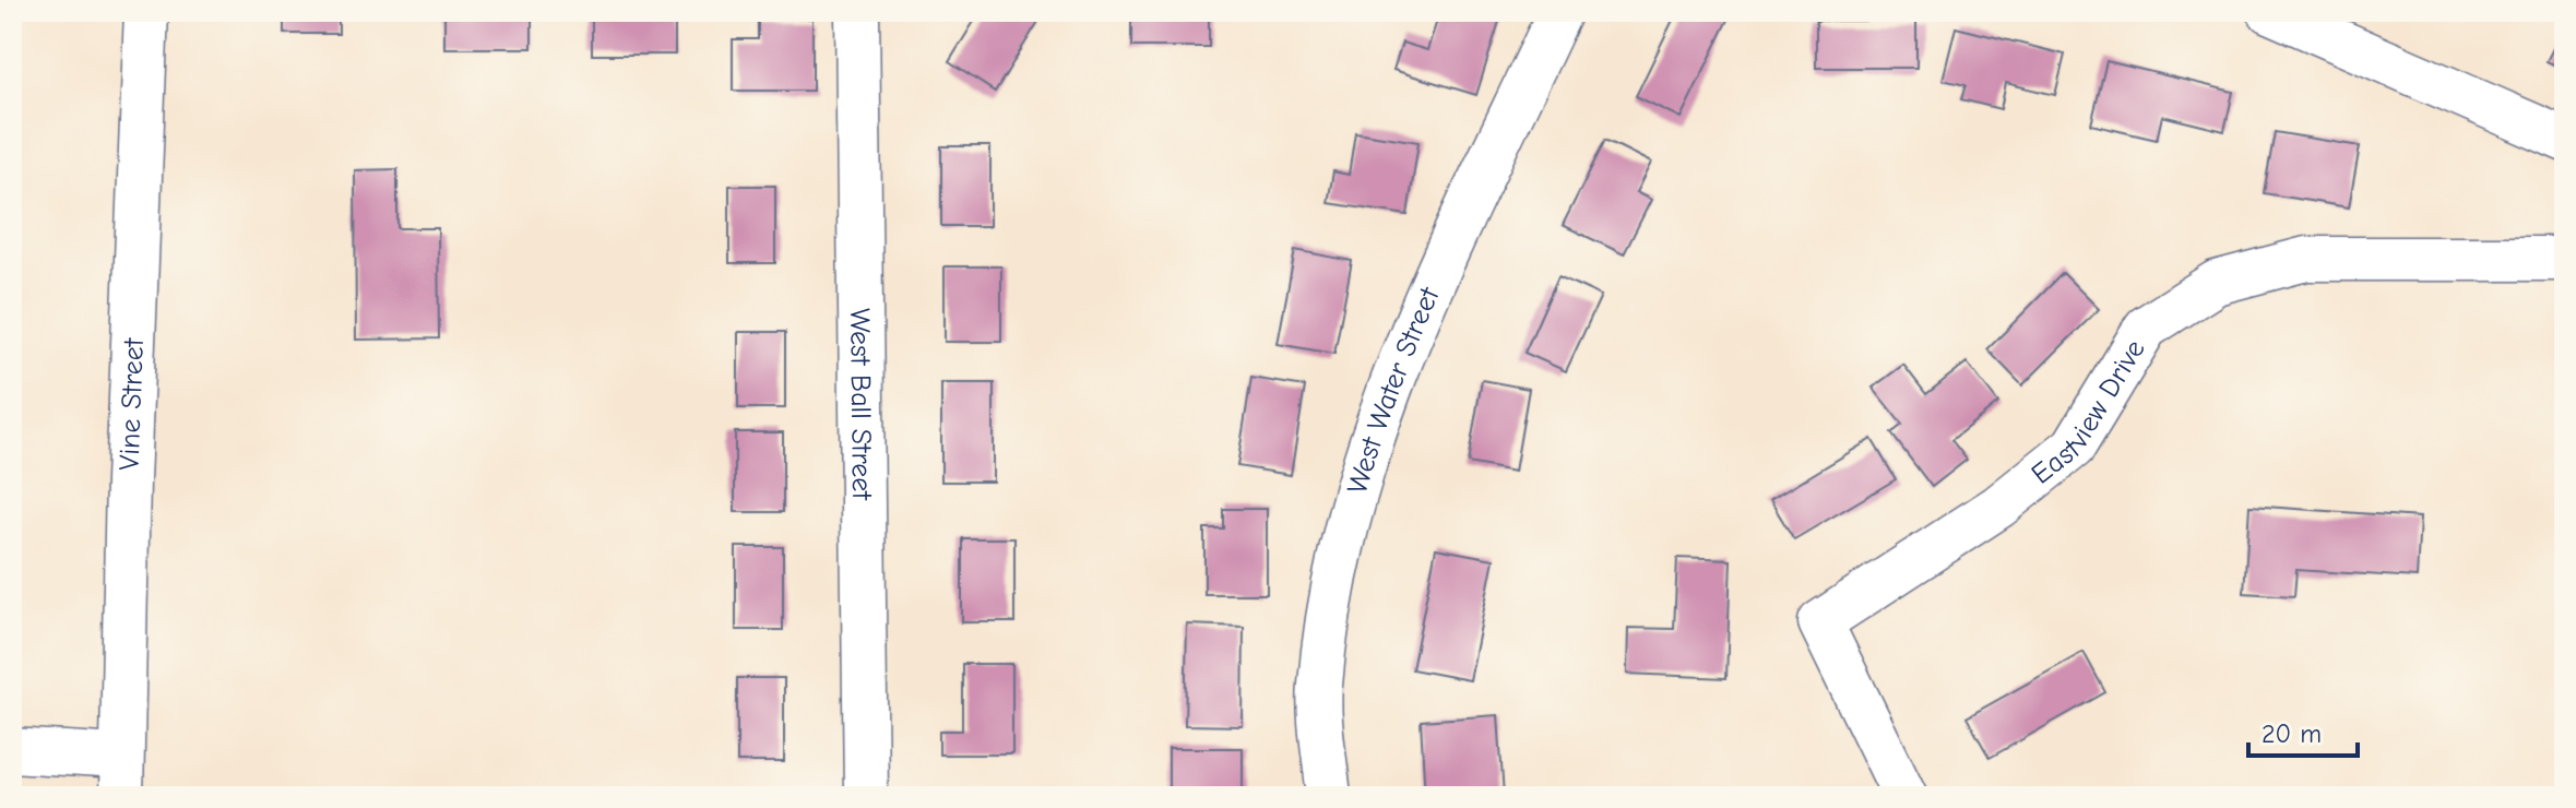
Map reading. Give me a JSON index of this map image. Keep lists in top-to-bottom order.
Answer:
{
  "streets": {
    "street": [
      "West Water Street",
      "Vine Street",
      "West Ball Street",
      "Eastview Drive"
    ]
  },
  "scale_bar": "20 m"
}
